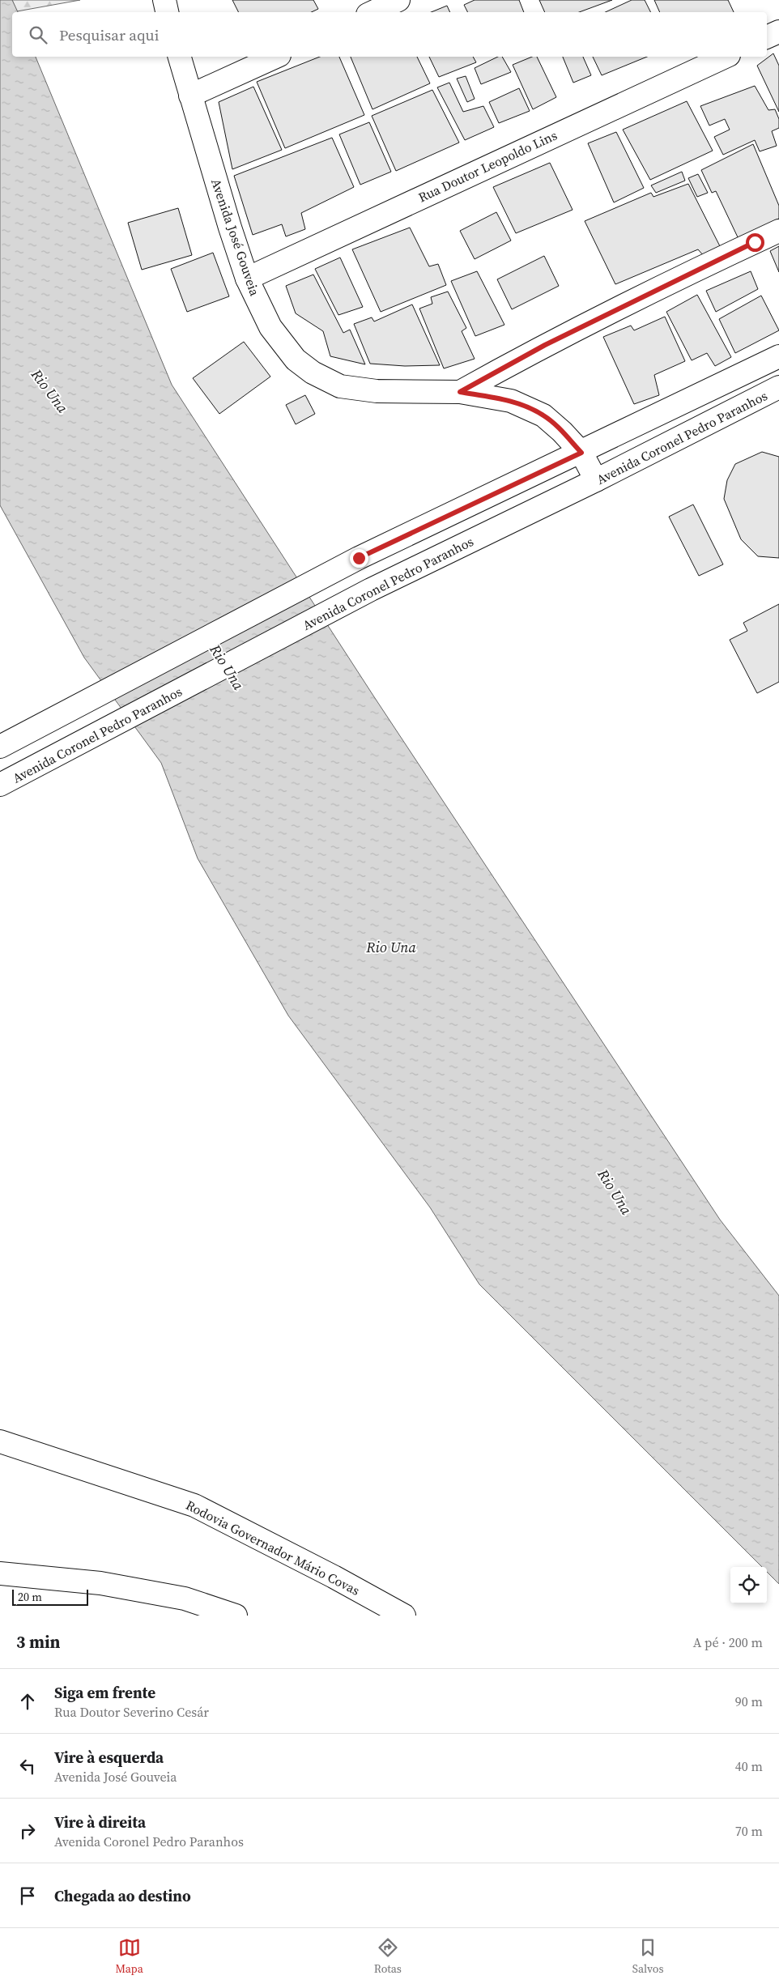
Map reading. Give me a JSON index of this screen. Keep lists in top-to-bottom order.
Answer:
{
  "streets": {
    "main road": [
      "Rua Doutor Leopoldo Lins",
      "Avenida José Gouveia",
      "Avenida Coronel Pedro Paranhos",
      "Rodovia Governador Mário Covas"
    ]
  },
  "crossings": [
    ["Rua Doutor Leopoldo Lins", "Avenida José Gouveia"],
    ["Avenida José Gouveia", "Avenida Coronel Pedro Paranhos"]
  ],
  "water": ["Rio Una"],
  "scale_bar": "20 m",
  "page": {
    "search": "Pesquisar aqui",
    "scale": "20 m",
    "heading": ["3 min", "A pé · 200 m"],
    "list": [
      ["Siga em frente", "Rua Doutor Severino Cesár", "90 m"],
      ["Vire à esquerda", "Avenida José Gouveia", "40 m"],
      ["Vire à direita", "Avenida Coronel Pedro Paranhos", "70 m"],
      "Chegada ao destino"
    ],
    "nav": ["Mapa", "Rotas", "Salvos"]
  }
}
